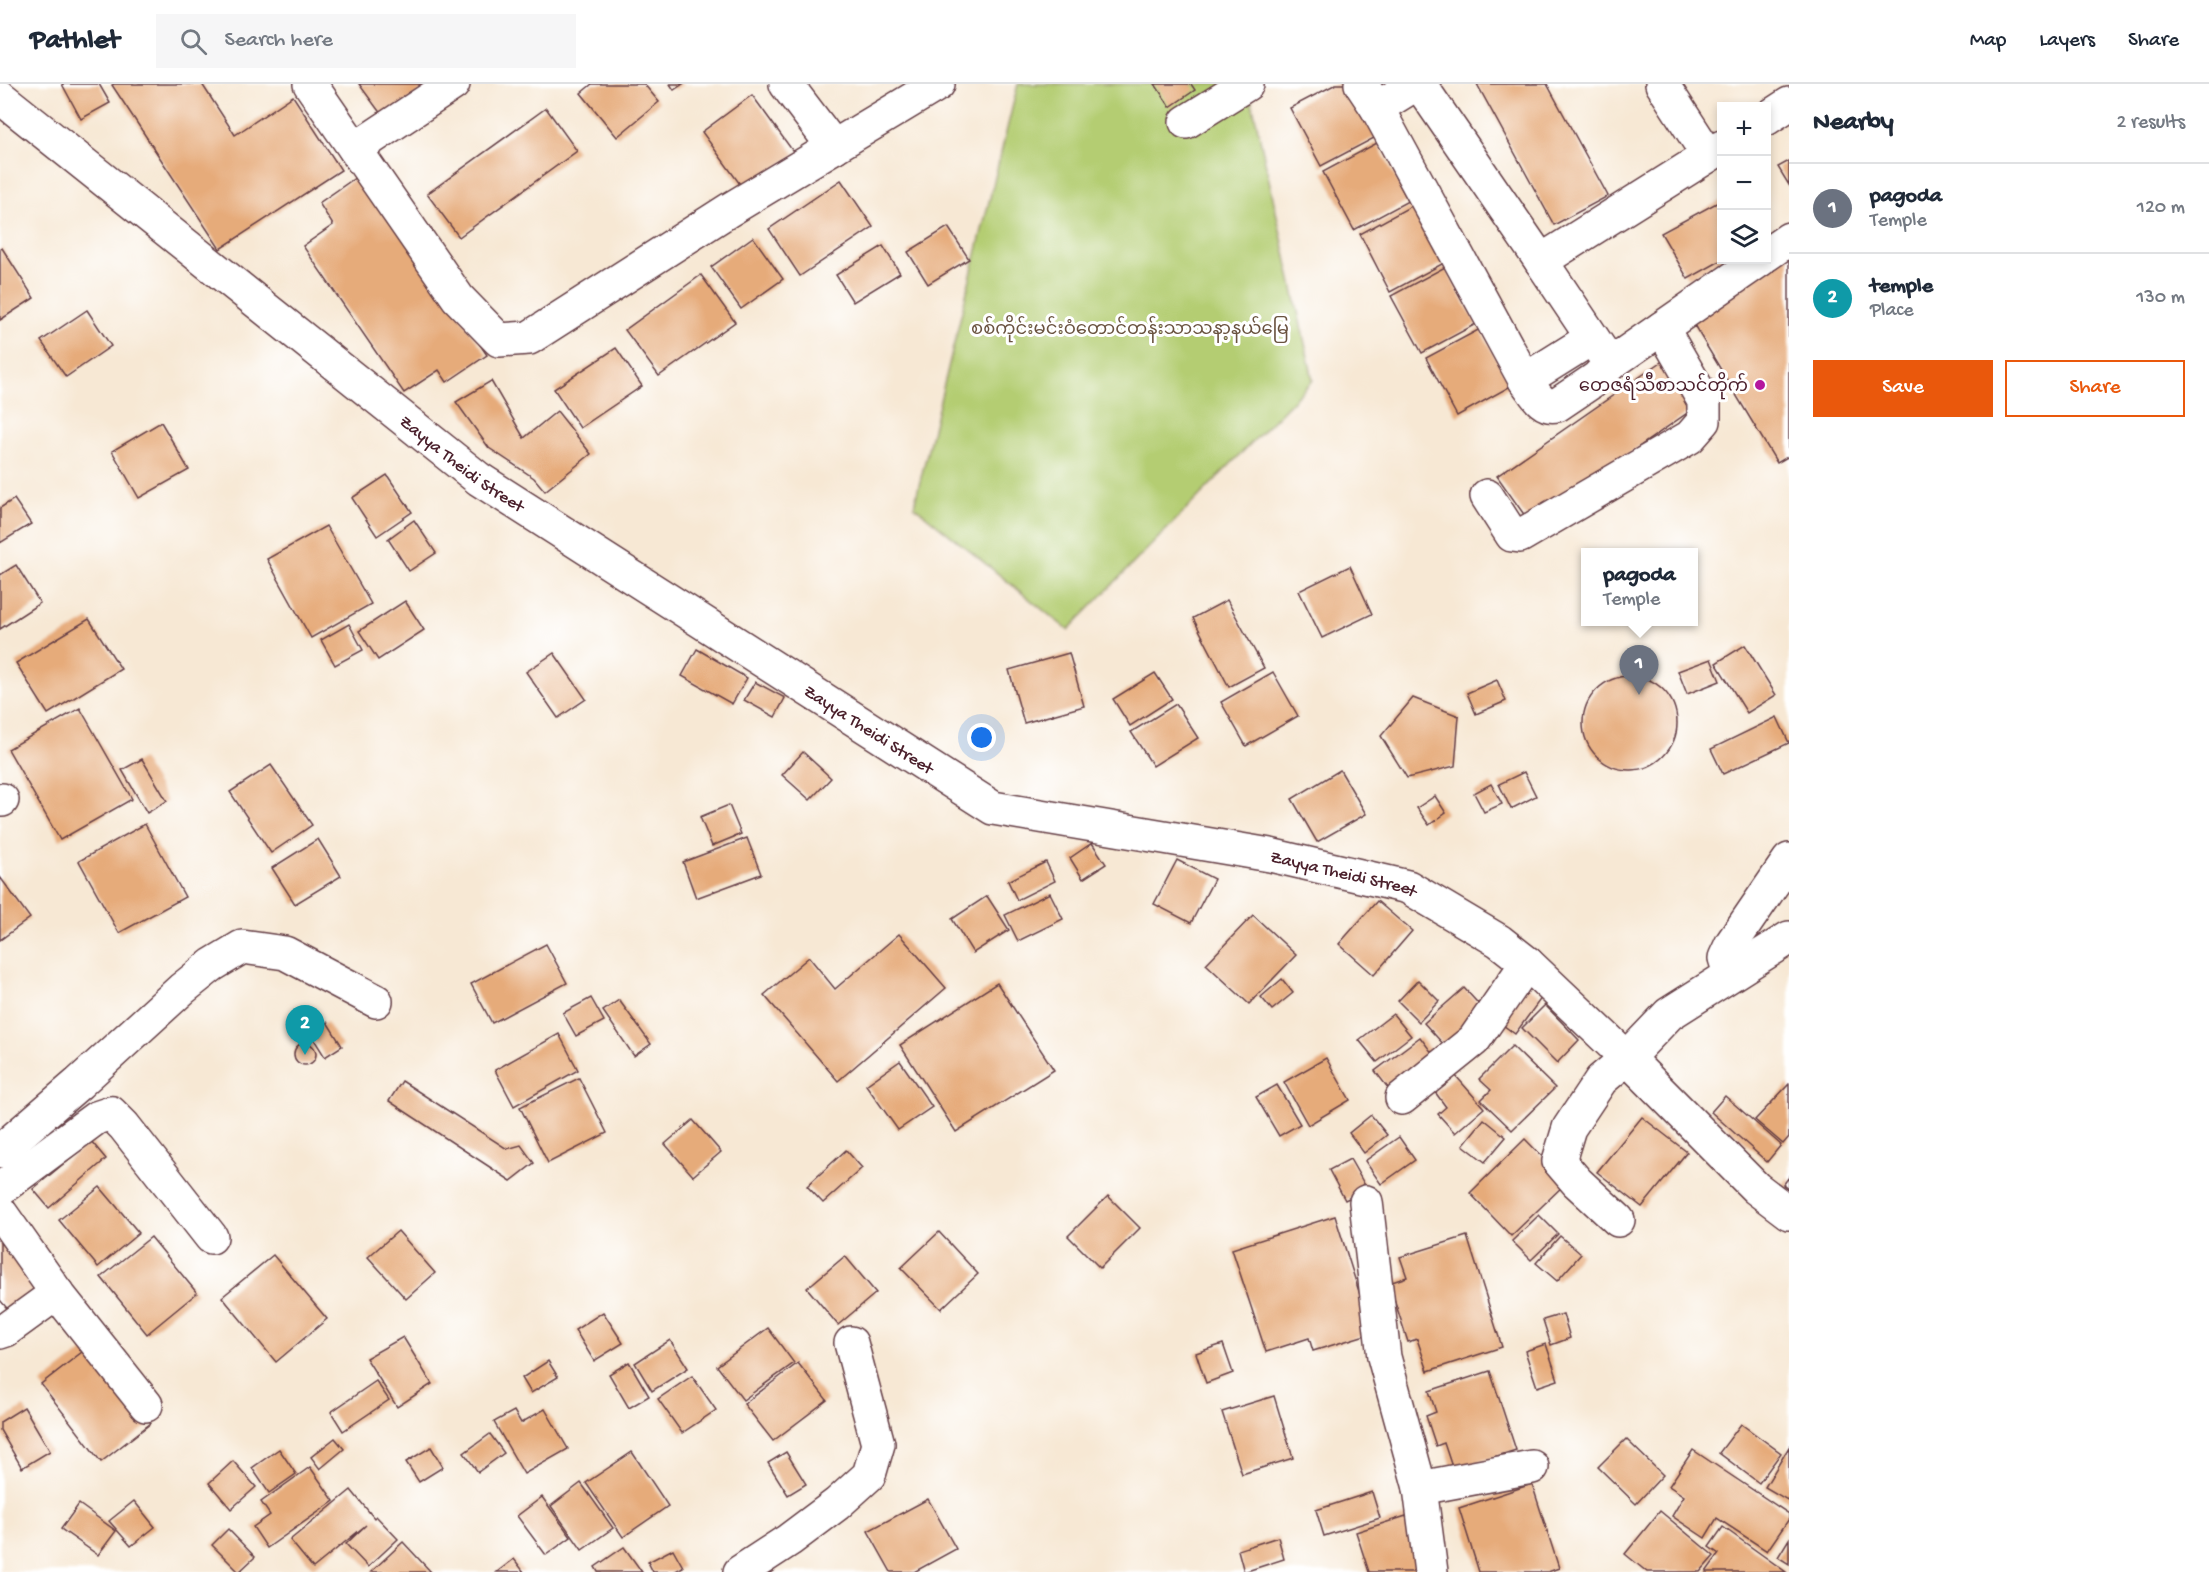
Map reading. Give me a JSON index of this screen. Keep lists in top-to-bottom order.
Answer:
{
  "streets": {
    "street": ["Zayya Theidi Street"]
  },
  "parks": ["စစ်ကိုင်းမင်းဝံတောင်တန်းသာသနာ့နယ်မြေ"],
  "places": ["တေဇရံသီစာသင်တိုက်"],
  "page": {
    "header": "Pathlet",
    "search": "Search here",
    "nav": ["Map", "Layers", "Share"],
    "heading": ["Nearby", "2 results"],
    "map_buttons": ["+", "−"],
    "list": [
      {
        "mark": "1",
        "name": "pagoda",
        "note": "Temple",
        "value": "120 m"
      },
      {
        "mark": "2",
        "name": "temple",
        "note": "Place",
        "value": "130 m"
      }
    ],
    "buttons": ["Save", "Share"],
    "popup": ["pagoda", "Temple"],
    "pins": ["1", "2"]
  }
}
